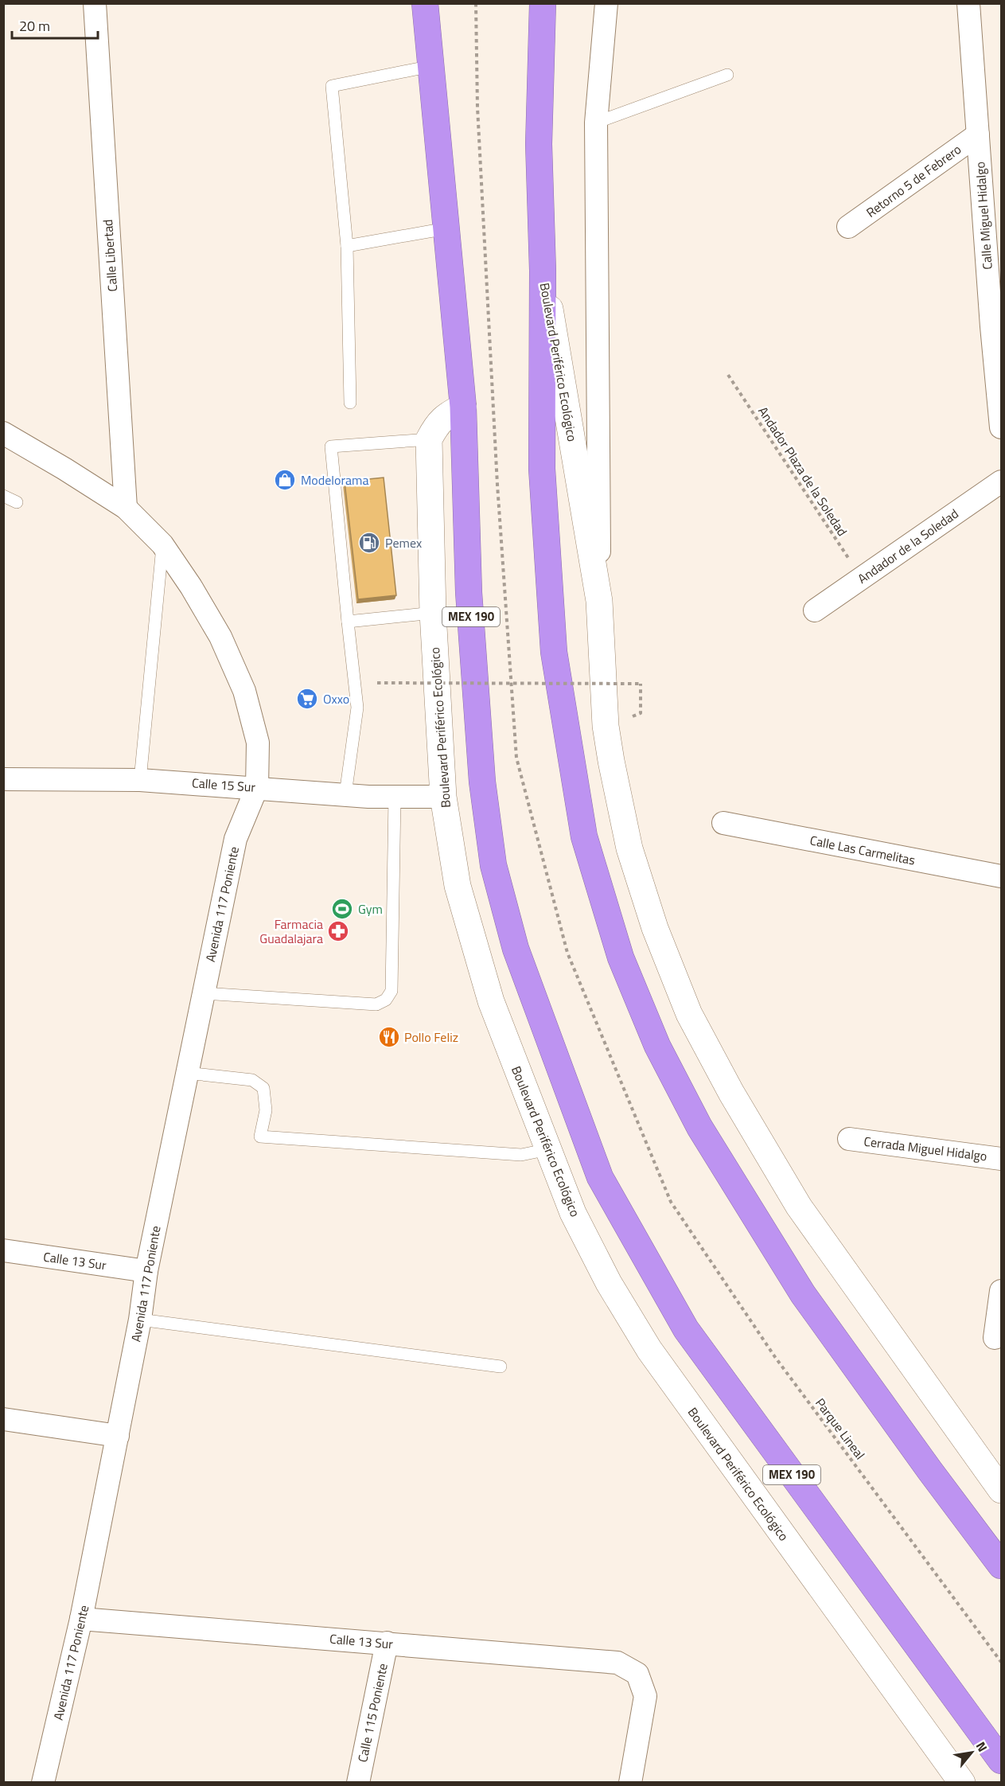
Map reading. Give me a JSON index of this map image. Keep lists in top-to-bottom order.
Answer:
{
  "streets": {
    "highway": ["Boulevard Periférico Ecológico", "MEX 190"],
    "street": [
      "Retorno 5 de Febrero",
      "Calle Miguel Hidalgo",
      "Calle Libertad",
      "Andador de la Soledad",
      "Calle 15 Sur",
      "Calle Las Carmelitas",
      "Avenida 117 Poniente",
      "Cerrada Miguel Hidalgo",
      "Calle 13 Sur",
      "Calle 115 Poniente"
    ],
    "path": ["Andador Plaza de la Soledad", "Parque Lineal"]
  },
  "crossings": [
    ["Retorno 5 de Febrero", "Calle Miguel Hidalgo"],
    ["Boulevard Periférico Ecológico", "Calle 15 Sur"],
    ["Andador Plaza de la Soledad", "Andador de la Soledad"],
    ["Calle 15 Sur", "Avenida 117 Poniente"],
    ["Avenida 117 Poniente", "Calle 13 Sur"],
    ["Calle 13 Sur", "Calle 115 Poniente"]
  ],
  "places": {
    "shop": ["Modelorama"],
    "fuel station": ["Pemex"],
    "supermarket": ["Oxxo"],
    "sports": ["Gym"],
    "pharmacy": ["Farmacia Guadalajara"],
    "restaurant": ["Pollo Feliz"]
  },
  "scale_bar": "20 m",
  "north": "top right"
}
